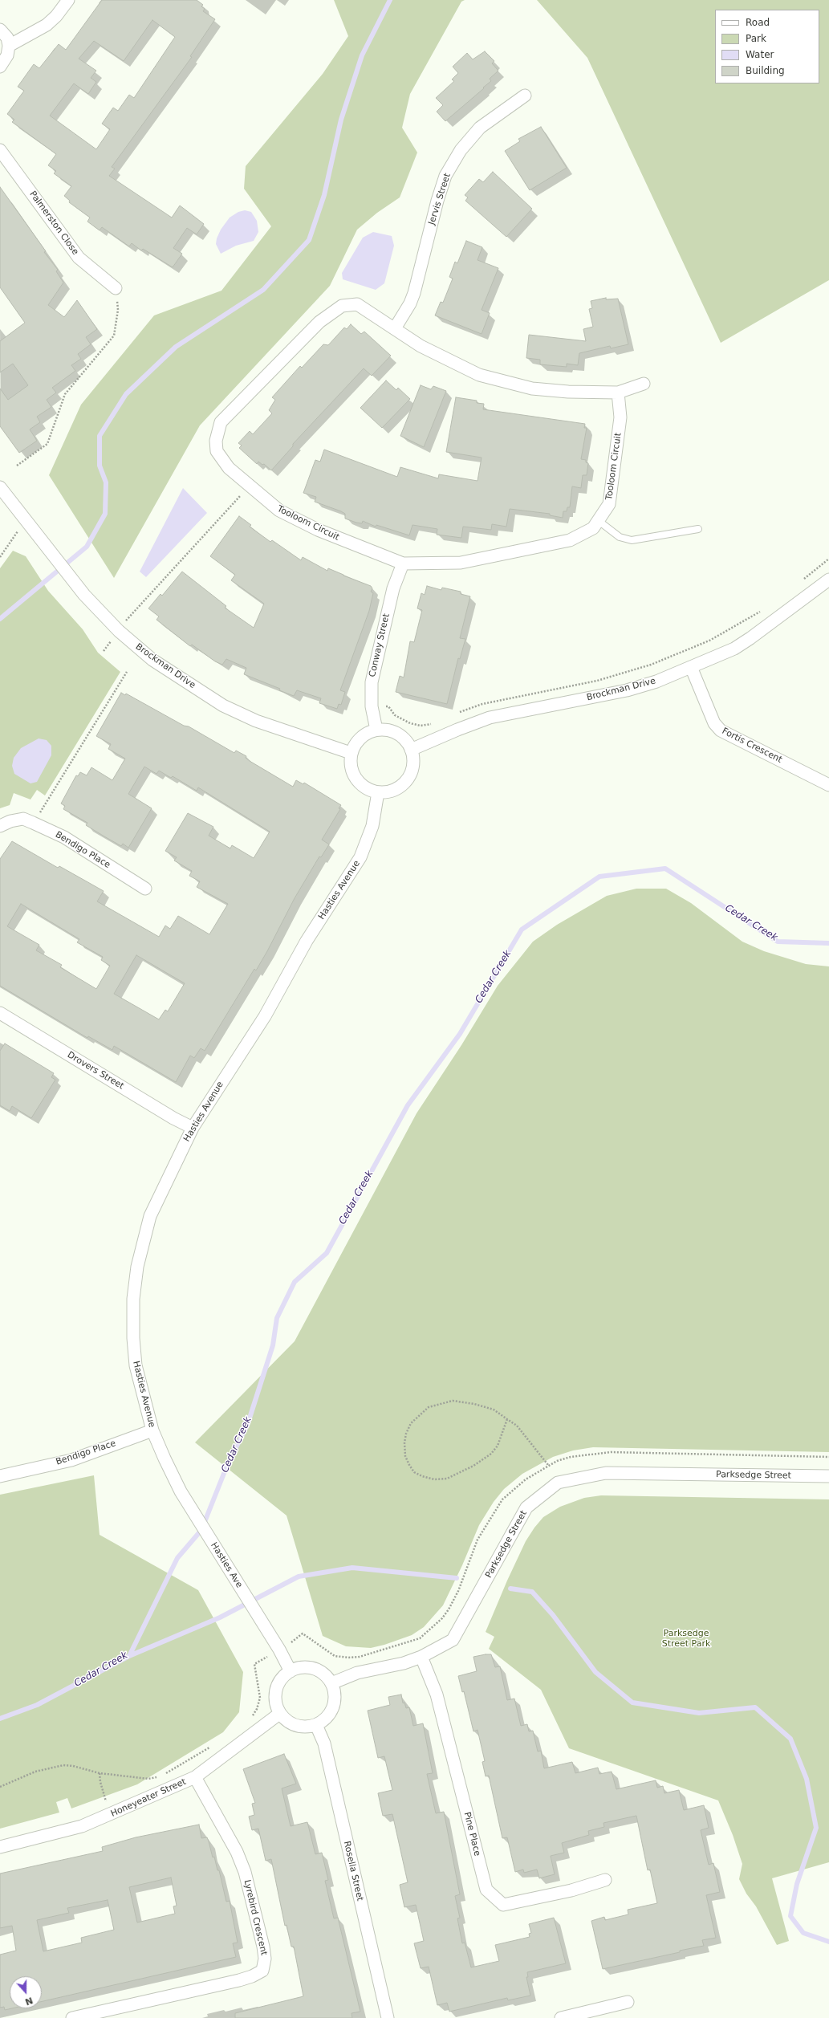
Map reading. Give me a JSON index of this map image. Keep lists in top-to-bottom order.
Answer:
{
  "streets": {
    "street": [
      "Jervis Street",
      "Palmerston Close",
      "Tooloom Circuit",
      "Conway Street",
      "Brockman Drive",
      "Fortis Crescent",
      "Bendigo Place",
      "Hasties Avenue",
      "Drovers Street",
      "Parksedge Street",
      "Hasties Ave",
      "Honeyeater Street",
      "Pine Place",
      "Rosella Street",
      "Lyrebird Crescent"
    ]
  },
  "crossings": [
    ["Jervis Street", "Tooloom Circuit"],
    ["Tooloom Circuit", "Conway Street"],
    ["Conway Street", "Brockman Drive"],
    ["Conway Street", "Hasties Avenue"],
    ["Brockman Drive", "Fortis Crescent"],
    ["Brockman Drive", "Hasties Avenue"],
    ["Bendigo Place", "Hasties Avenue"],
    ["Hasties Avenue", "Drovers Street"],
    ["Hasties Avenue", "Hasties Ave"],
    ["Parksedge Street", "Hasties Ave"],
    ["Parksedge Street", "Honeyeater Street"],
    ["Parksedge Street", "Pine Place"],
    ["Parksedge Street", "Rosella Street"],
    ["Hasties Ave", "Honeyeater Street"],
    ["Hasties Ave", "Rosella Street"],
    ["Honeyeater Street", "Rosella Street"],
    ["Honeyeater Street", "Lyrebird Crescent"]
  ],
  "water": ["Cedar Creek"],
  "parks": ["Parksedge Street Park"],
  "legend": [
    "Road",
    "Park",
    "Water",
    "Building"
  ],
  "north": "bottom"
}
